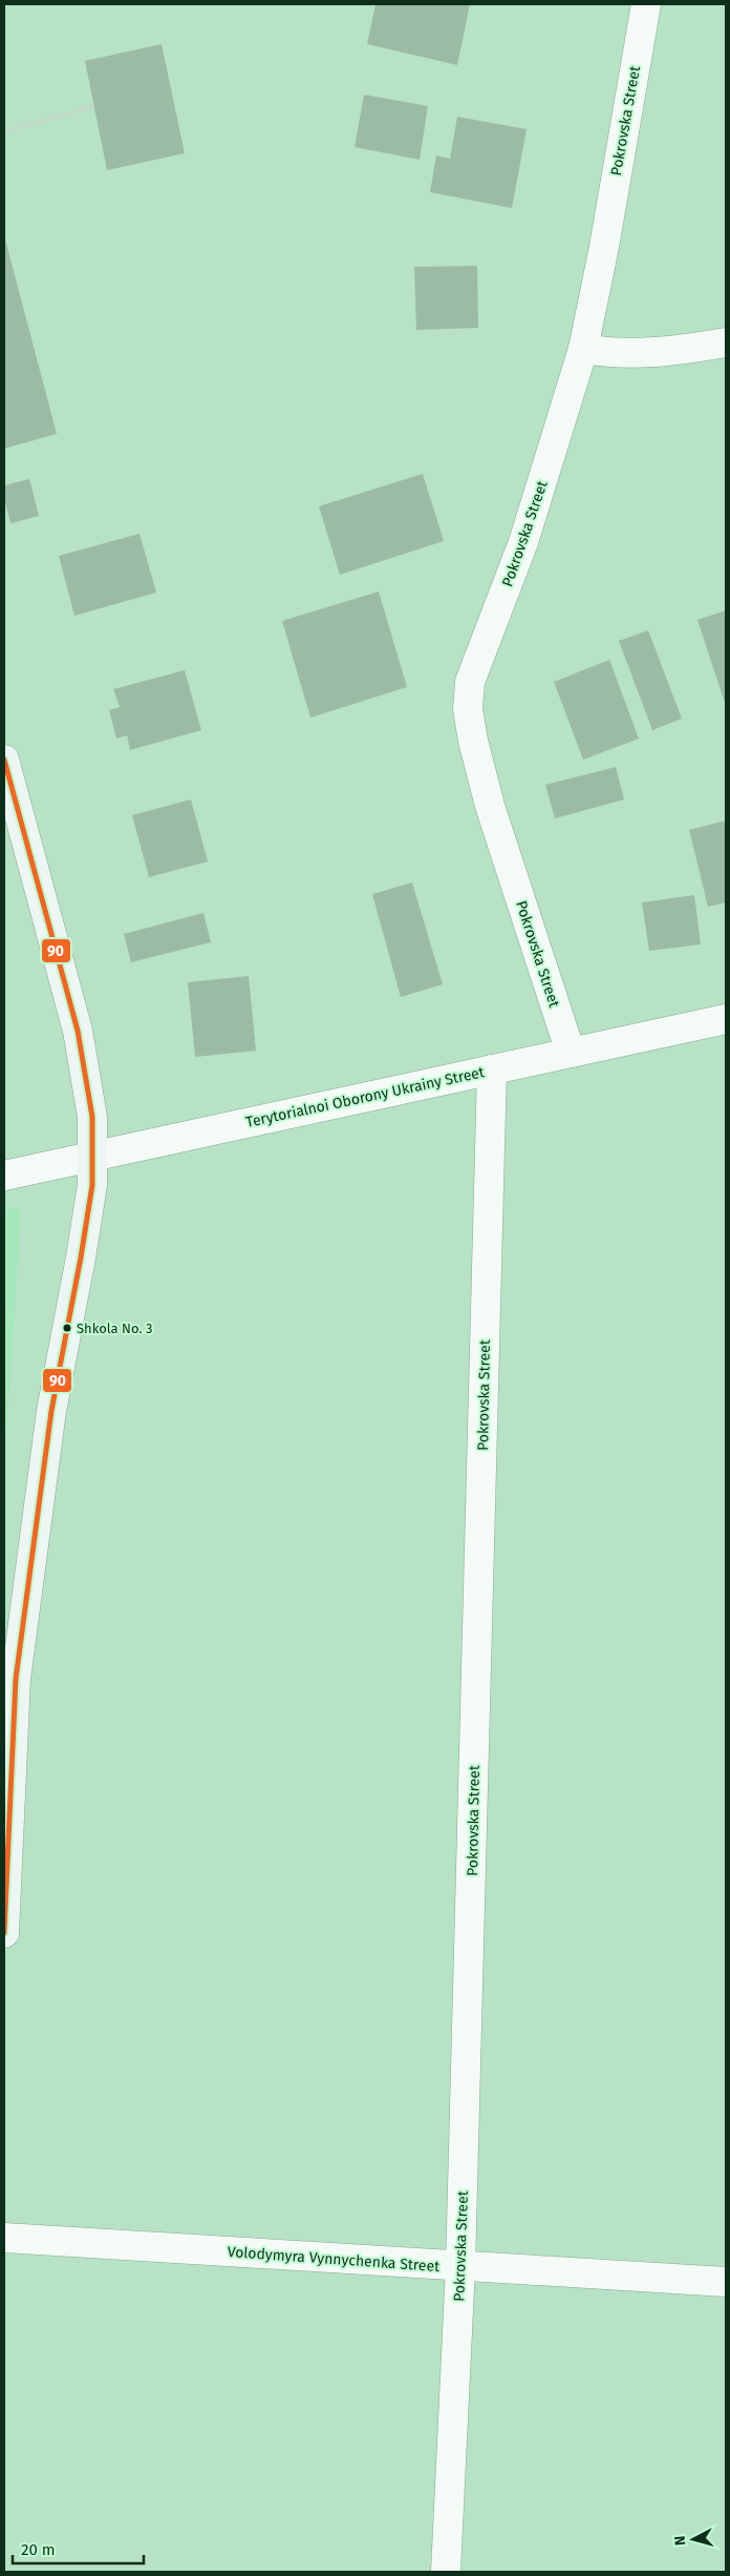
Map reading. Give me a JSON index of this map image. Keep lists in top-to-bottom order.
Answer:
{
  "streets": {
    "street": ["Pokrovska Street", "Terytorialnoi Oborony Ukrainy Street", "Volodymyra Vynnychenka Street"]
  },
  "crossings": [
    ["Pokrovska Street", "Terytorialnoi Oborony Ukrainy Street"],
    ["Pokrovska Street", "Volodymyra Vynnychenka Street"]
  ],
  "places": ["Shkola No. 3"],
  "lines": ["transit line 90"],
  "scale_bar": "20 m",
  "north": "left"
}
